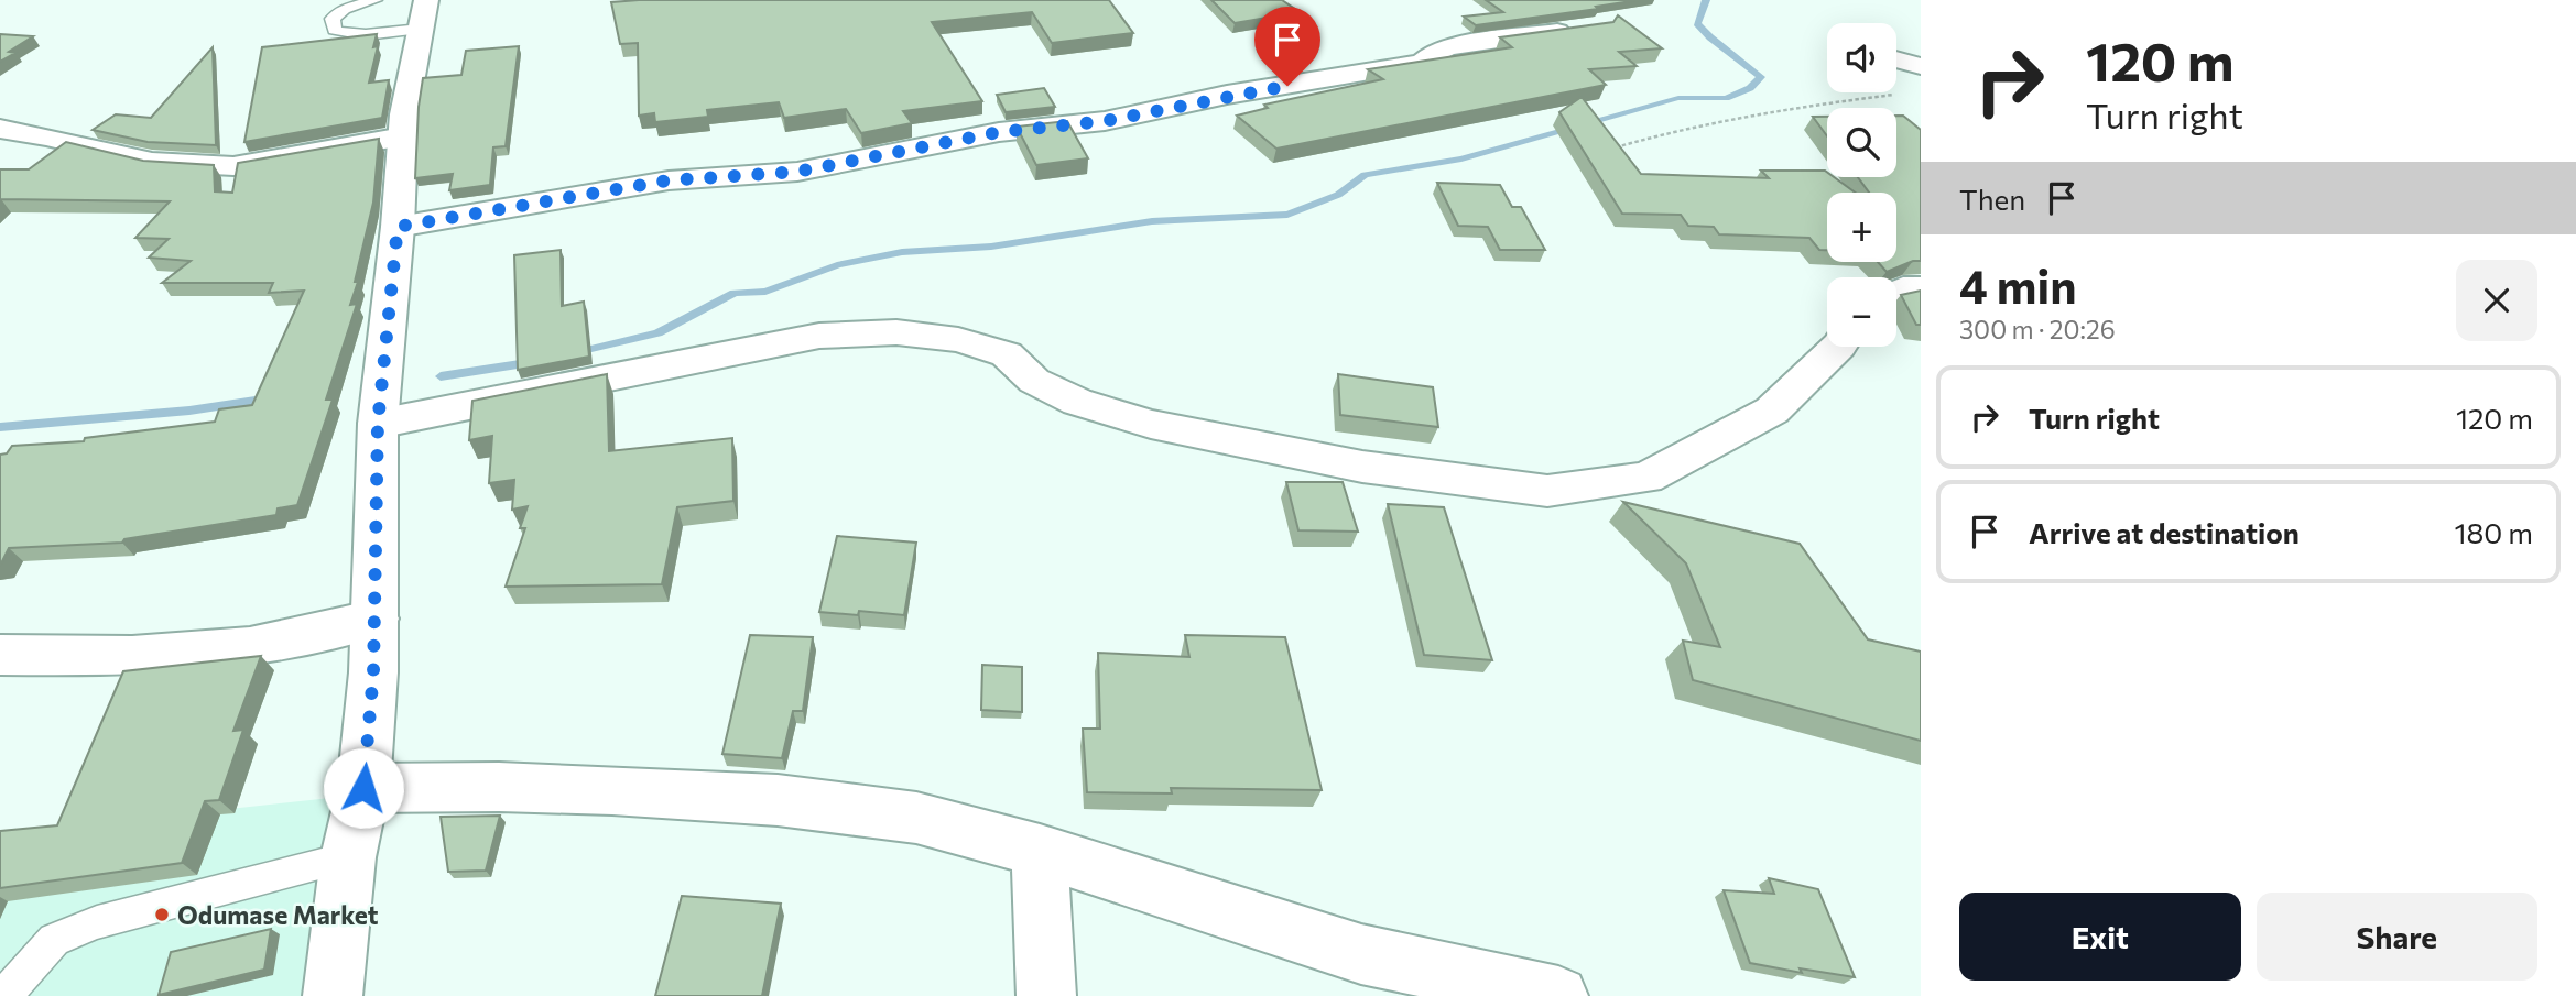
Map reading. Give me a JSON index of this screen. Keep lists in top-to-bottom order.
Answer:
{
  "places": ["Odumase Market"],
  "page": {
    "turn": ["120 m", "Turn right"],
    "map_buttons": ["+", "−"],
    "then": "Then",
    "heading": ["4 min", "300 m · 20:26"],
    "list": [
      {
        "name": "Turn right",
        "value": "120 m"
      },
      {
        "name": "Arrive at destination",
        "value": "180 m"
      }
    ],
    "buttons": ["Exit", "Share"]
  }
}
